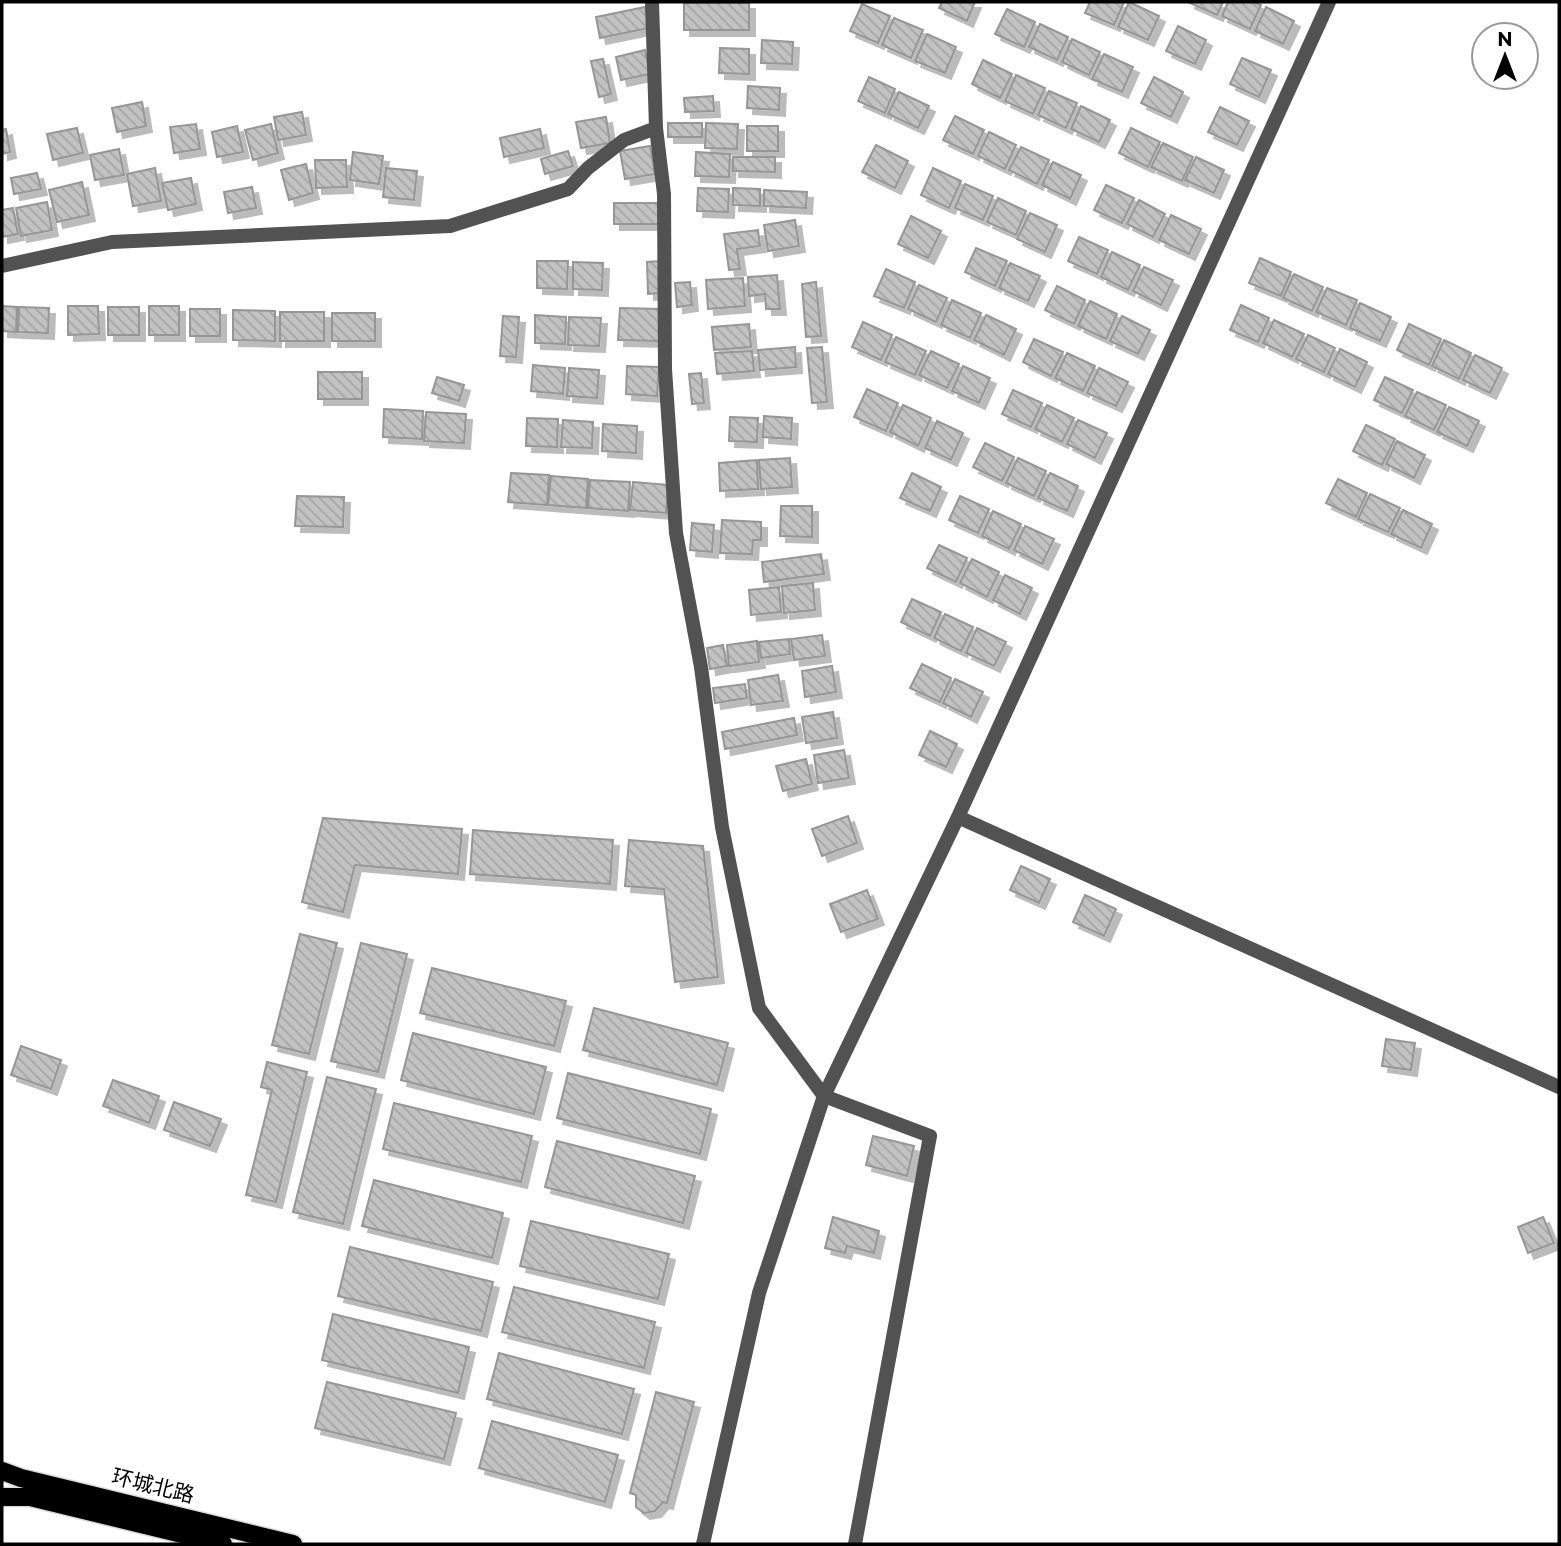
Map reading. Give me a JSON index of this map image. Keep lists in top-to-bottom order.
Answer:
{
  "streets": {
    "main road": ["环城北路"]
  },
  "north": "top"
}
